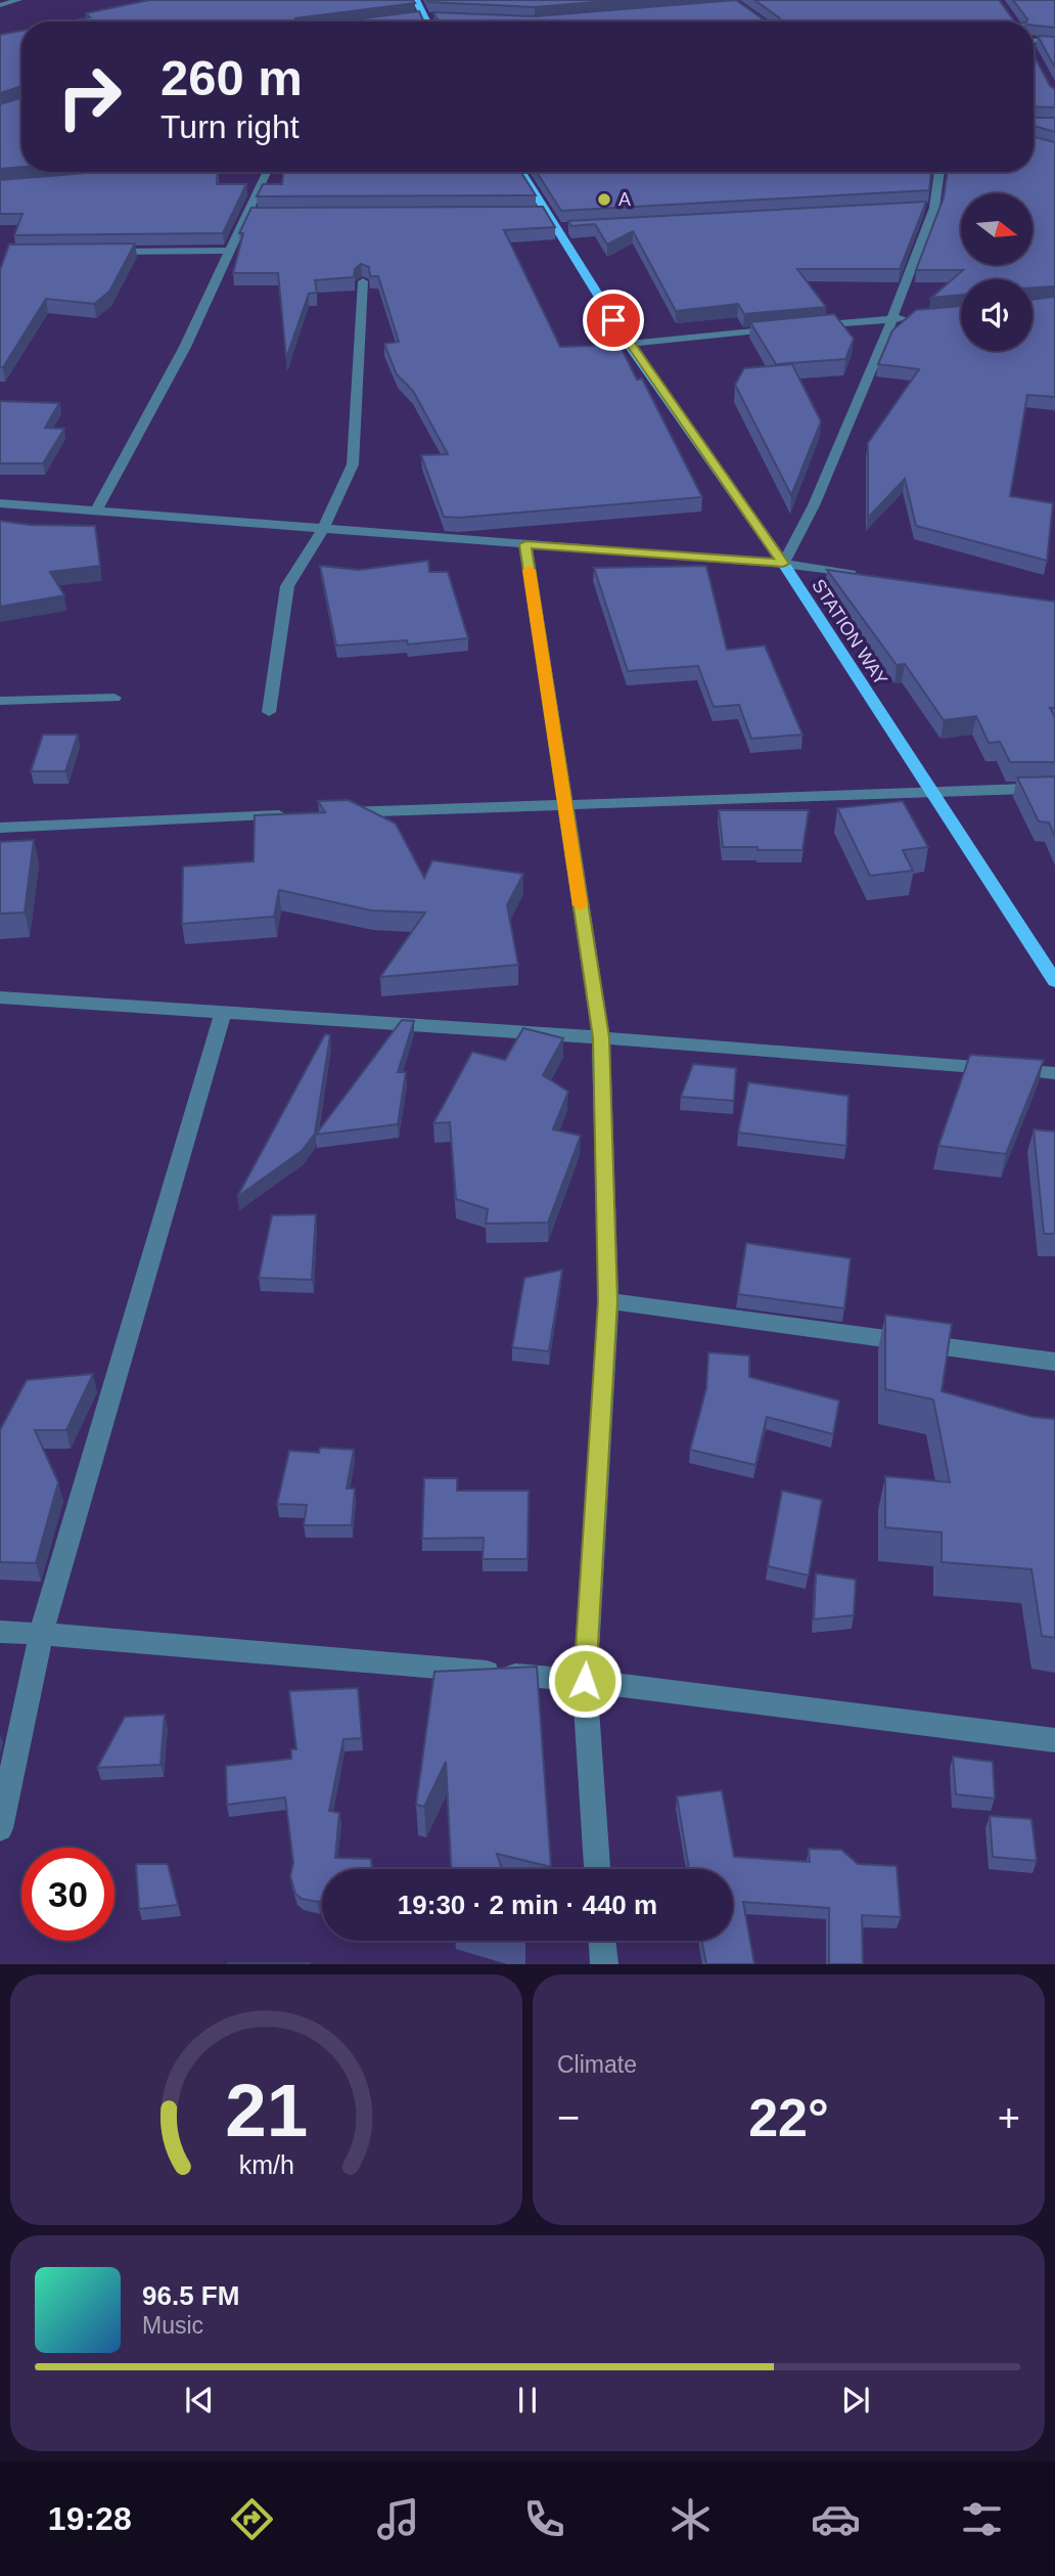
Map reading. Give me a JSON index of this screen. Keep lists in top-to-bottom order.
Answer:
{
  "streets": {
    "main road": ["STATION WAY"]
  },
  "places": ["A"],
  "north": "right",
  "page": {
    "turn": ["260 m", "Turn right"],
    "limit": "30",
    "trip": "19:30 · 2 min · 440 m",
    "tile": "Climate",
    "heat": ["−", "22°", "+"],
    "song": ["96.5 FM", "Music"],
    "tabs": "19:28",
    "gauge": ["21", "km/h"]
  }
}
